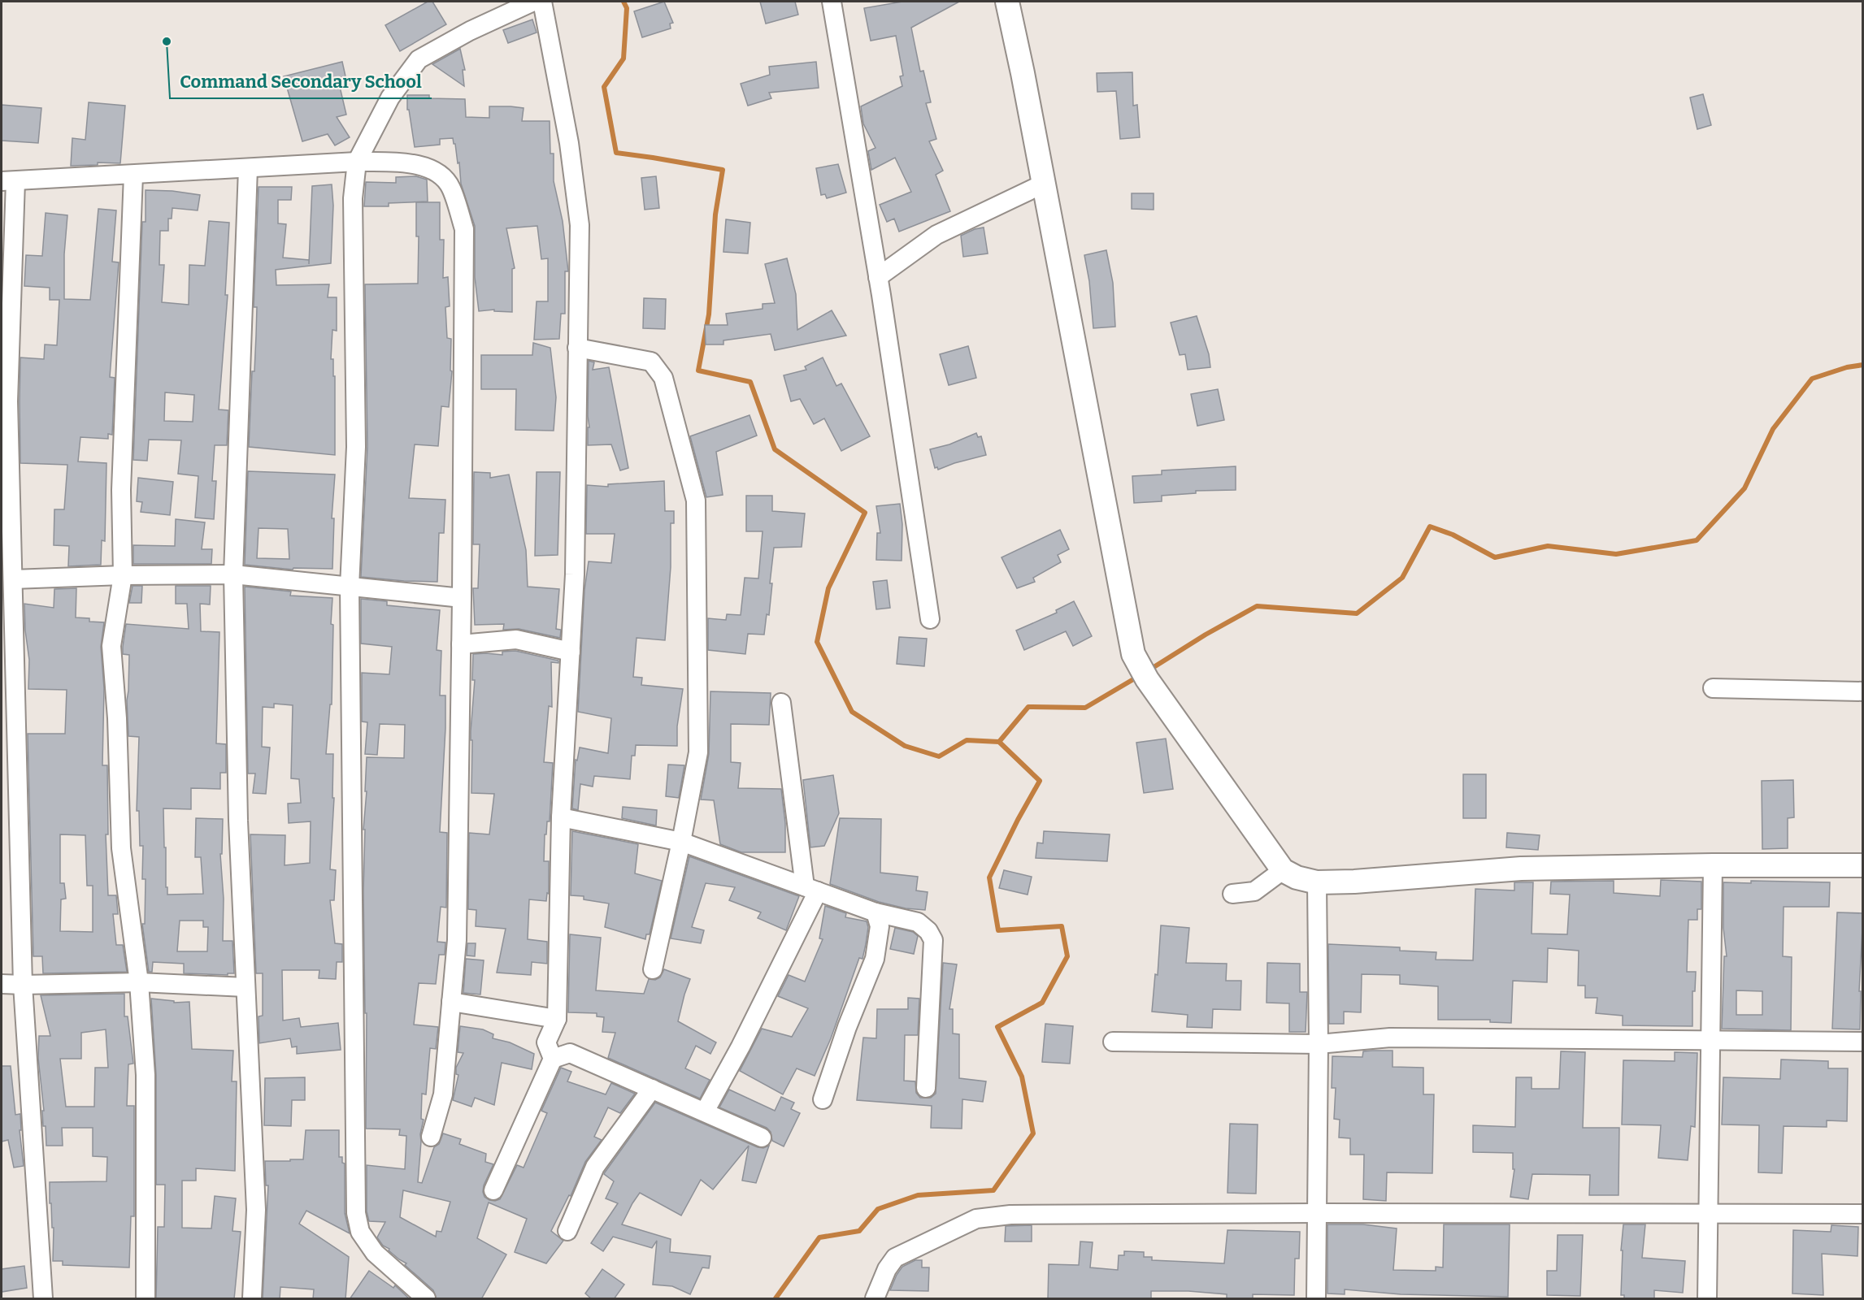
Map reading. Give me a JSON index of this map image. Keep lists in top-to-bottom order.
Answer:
{
  "places": ["Command Secondary School"]
}
